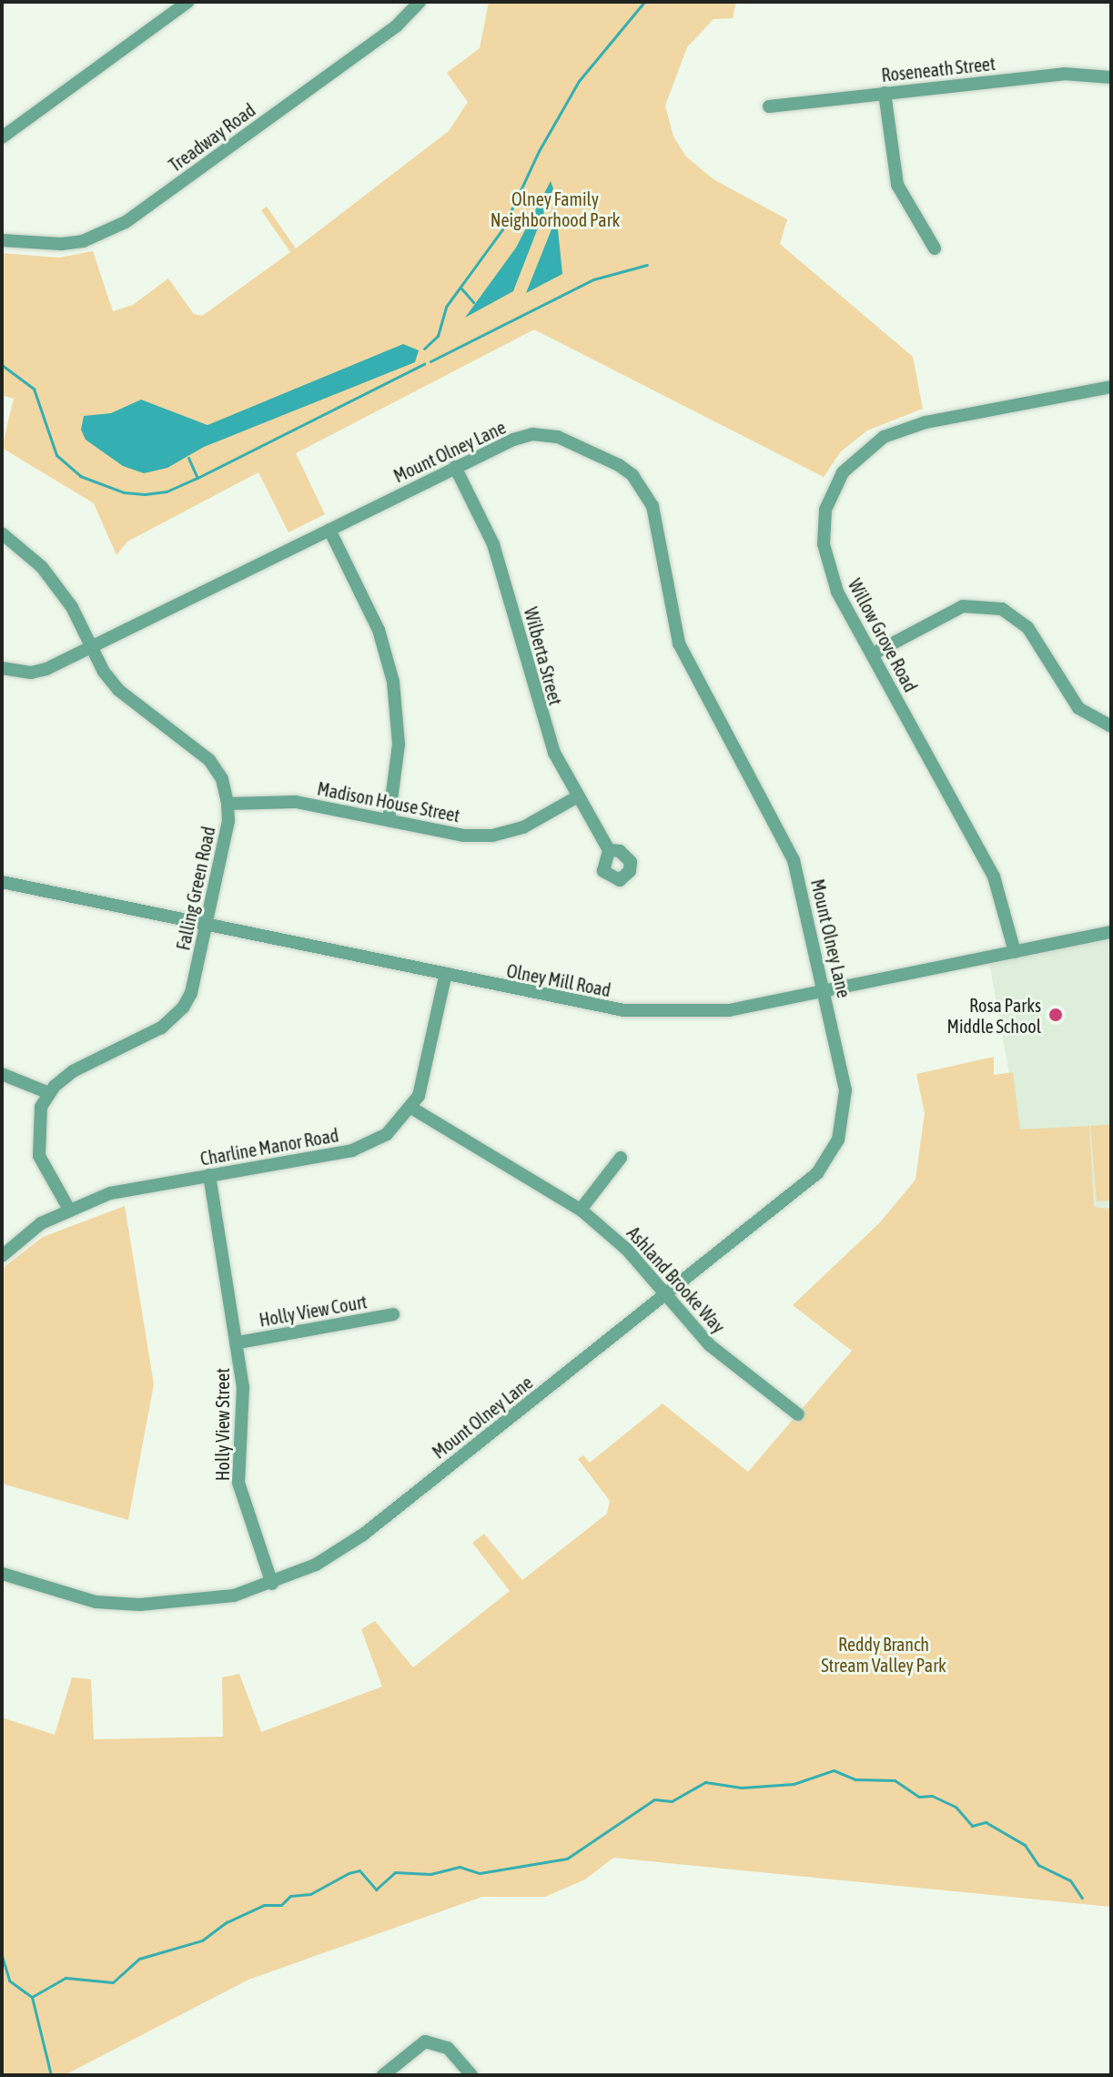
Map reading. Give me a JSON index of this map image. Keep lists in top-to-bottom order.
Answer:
{
  "streets": {
    "street": [
      "Roseneath Street",
      "Treadway Road",
      "Mount Olney Lane",
      "Willow Grove Road",
      "Wilberta Street",
      "Madison House Street",
      "Falling Green Road",
      "Olney Mill Road",
      "Charline Manor Road",
      "Ashland Brooke Way",
      "Holly View Court",
      "Holly View Street"
    ]
  },
  "crossings": [
    ["Mount Olney Lane", "Wilberta Street"],
    ["Mount Olney Lane", "Falling Green Road"],
    ["Mount Olney Lane", "Olney Mill Road"],
    ["Mount Olney Lane", "Ashland Brooke Way"],
    ["Mount Olney Lane", "Holly View Street"],
    ["Willow Grove Road", "Olney Mill Road"],
    ["Wilberta Street", "Madison House Street"],
    ["Madison House Street", "Falling Green Road"],
    ["Falling Green Road", "Olney Mill Road"],
    ["Falling Green Road", "Charline Manor Road"],
    ["Olney Mill Road", "Charline Manor Road"],
    ["Charline Manor Road", "Ashland Brooke Way"],
    ["Charline Manor Road", "Holly View Street"],
    ["Holly View Court", "Holly View Street"]
  ],
  "parks": ["Olney Family Neighborhood Park", "Reddy Branch Stream Valley Park"],
  "places": ["Rosa Parks Middle School"]
}
